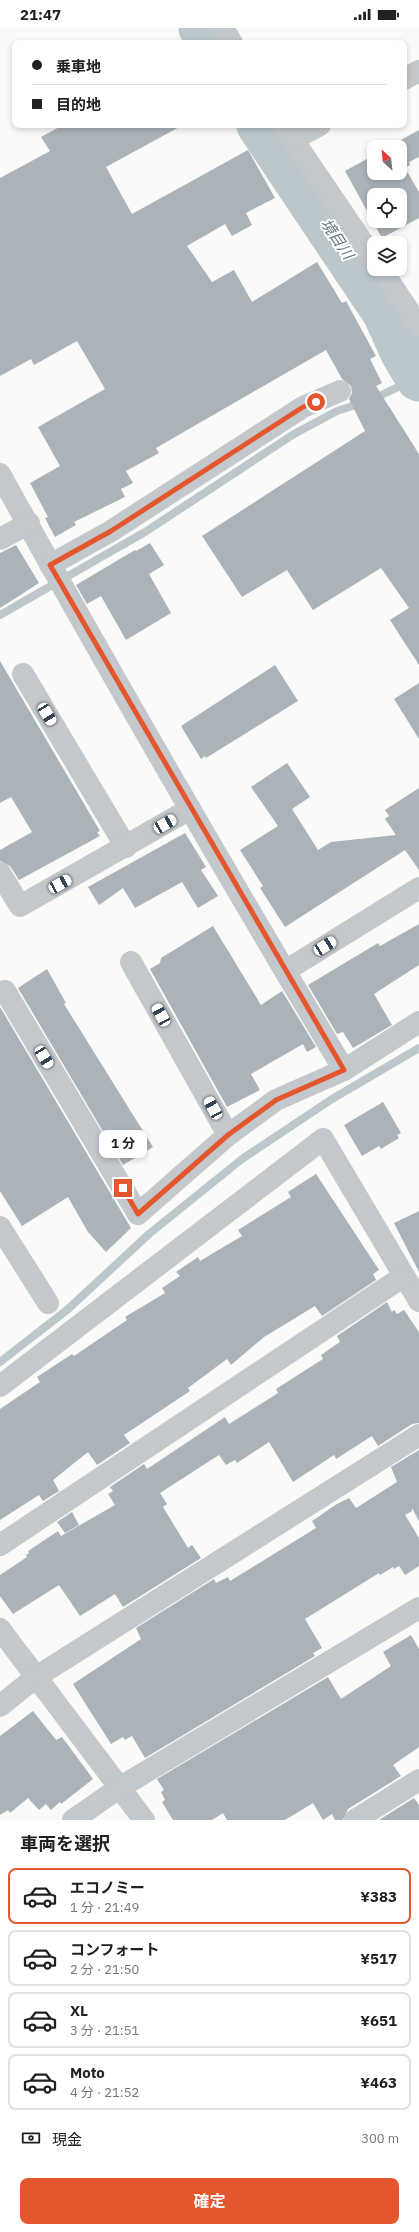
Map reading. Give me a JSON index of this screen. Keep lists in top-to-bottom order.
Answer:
{
  "water": ["境目川"],
  "north": "top left",
  "page": {
    "status": "21:47",
    "banner": ["乗車地", "目的地"],
    "bubble": "1 分",
    "heading": "車両を選択",
    "list": [
      {
        "name": "エコノミー",
        "note": "1 分 · 21:49",
        "value": "¥383"
      },
      {
        "name": "コンフォート",
        "note": "2 分 · 21:50",
        "value": "¥517"
      },
      {
        "name": "XL",
        "note": "3 分 · 21:51",
        "value": "¥651"
      },
      {
        "name": "Moto",
        "note": "4 分 · 21:52",
        "value": "¥463"
      }
    ],
    "pay": ["現金", "300 m"],
    "buttons": "確定"
  }
}
